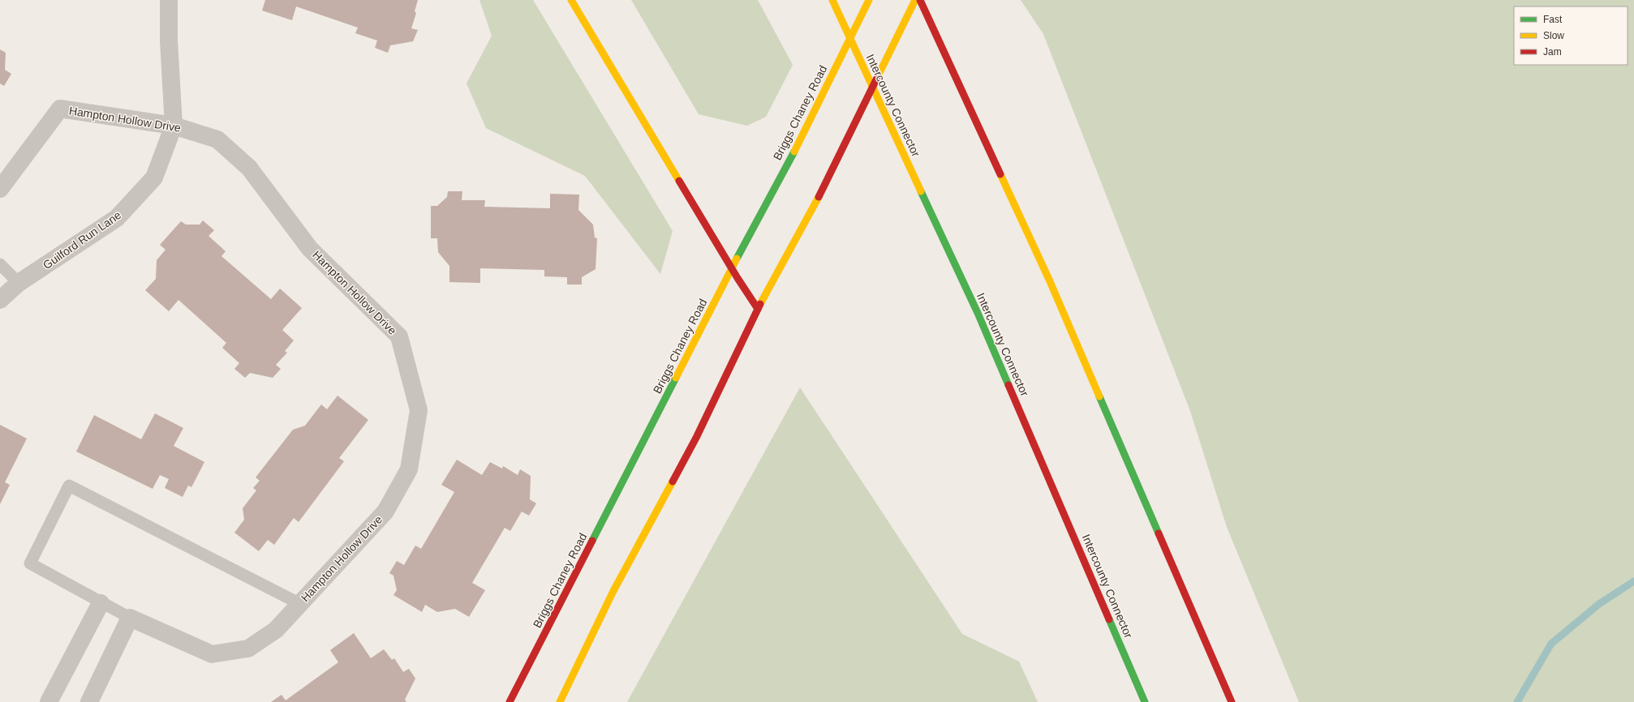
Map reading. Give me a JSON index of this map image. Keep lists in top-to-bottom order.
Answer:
{
  "streets": {
    "main road": ["Intercounty Connector", "Briggs Chaney Road"],
    "street": ["Hampton Hollow Drive", "Guilford Run Lane"]
  },
  "crossings": [
    ["Hampton Hollow Drive", "Guilford Run Lane"]
  ],
  "legend": ["Fast", "Slow", "Jam"]
}
